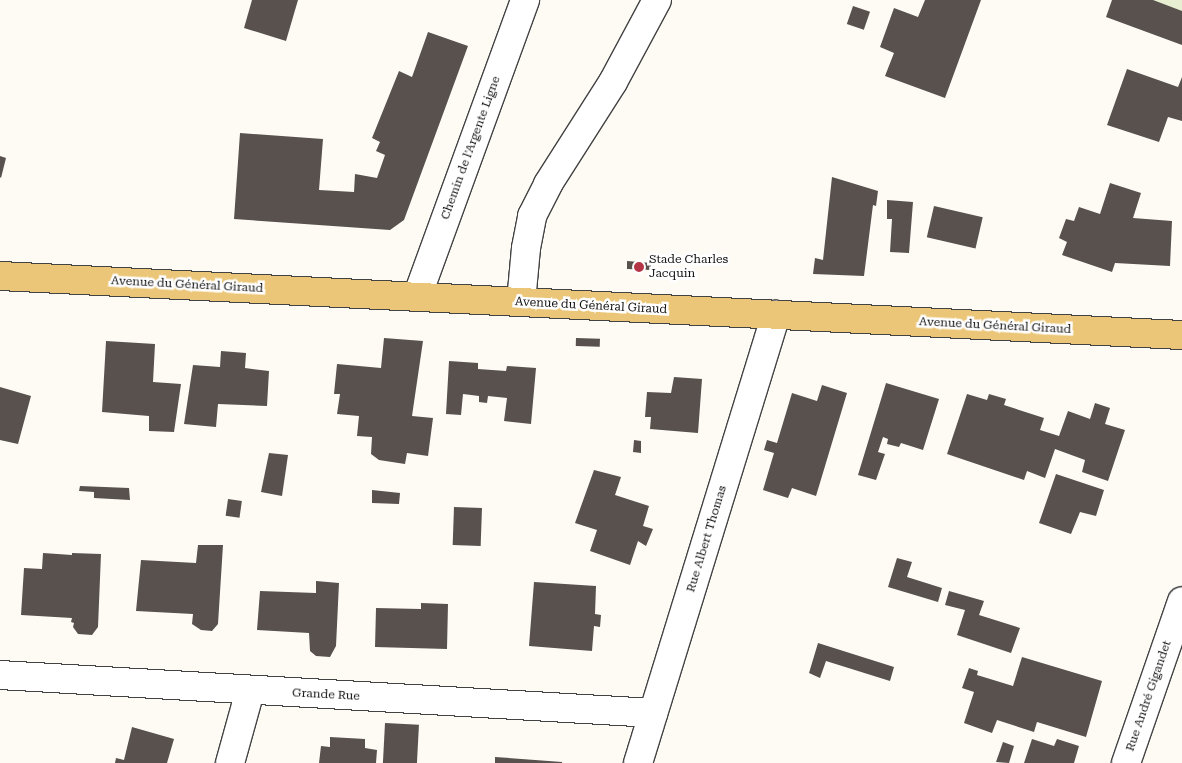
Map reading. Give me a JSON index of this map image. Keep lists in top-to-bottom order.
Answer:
{
  "streets": {
    "main road": ["Avenue du Général Giraud"],
    "street": [
      "Chemin de l'Argente Ligne",
      "Rue Albert Thomas",
      "Grande Rue",
      "Rue André Gigandet"
    ]
  },
  "crossings": [
    ["Chemin de l'Argente Ligne", "Avenue du Général Giraud"],
    ["Avenue du Général Giraud", "Rue Albert Thomas"],
    ["Rue Albert Thomas", "Grande Rue"]
  ],
  "places": ["Stade Charles Jacquin"]
}
